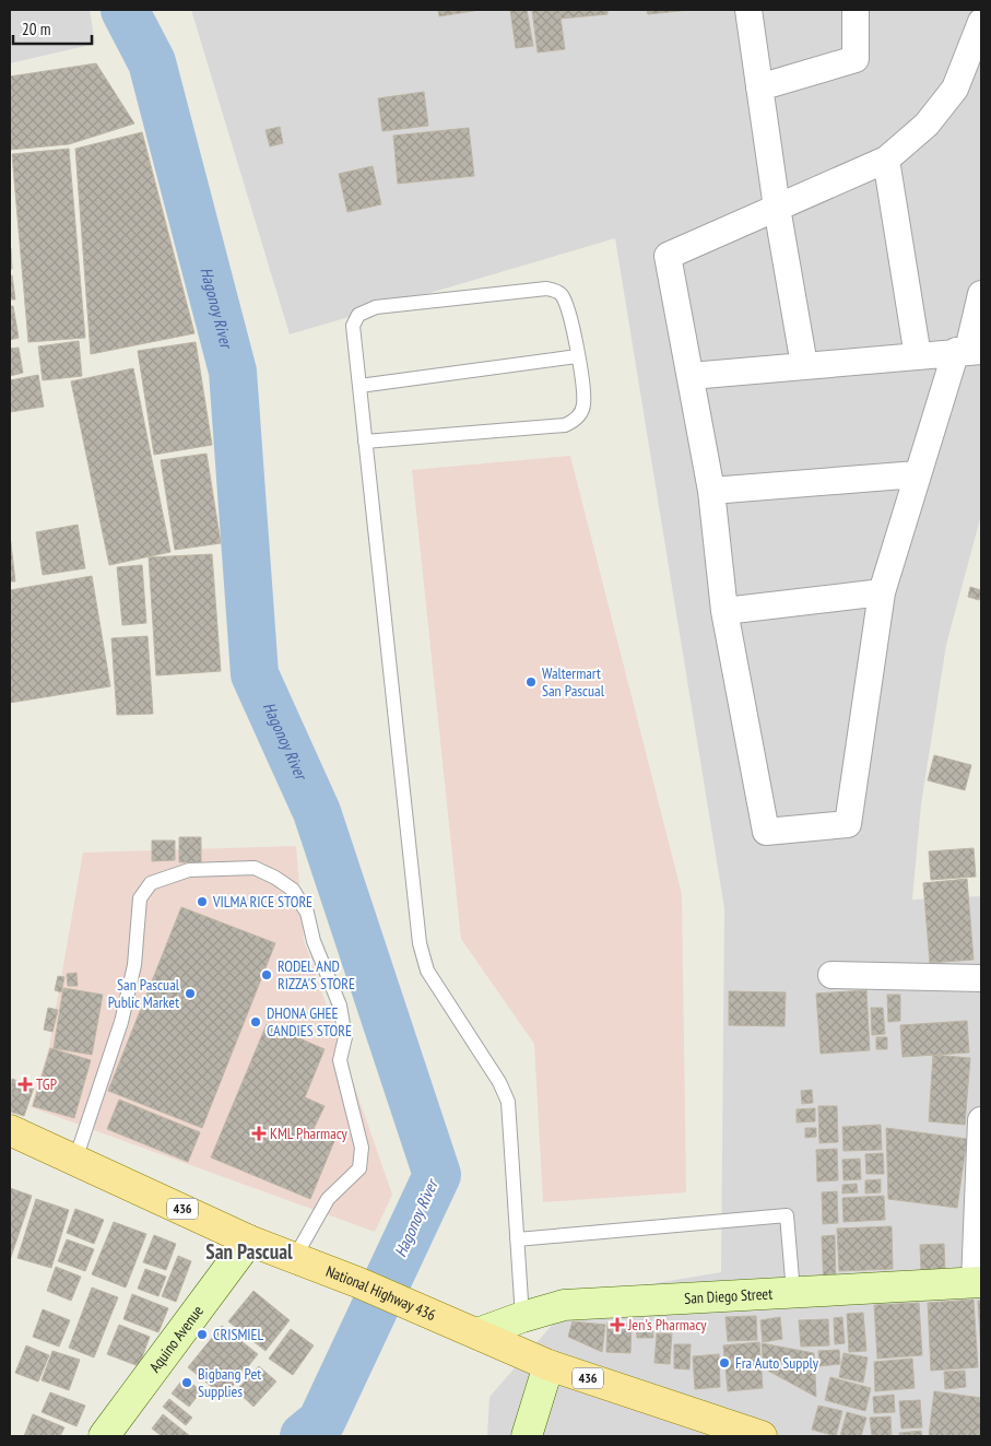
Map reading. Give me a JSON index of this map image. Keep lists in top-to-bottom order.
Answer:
{
  "streets": {
    "main road": ["436", "National Highway 436"],
    "street": ["San Diego Street", "Aquino Avenue"]
  },
  "crossings": [
    ["National Highway 436", "San Diego Street"],
    ["National Highway 436", "Aquino Avenue"]
  ],
  "districts": ["San Pascual"],
  "water": ["Hagonoy River"],
  "places": {
    "other": [
      "Waltermart San Pascual",
      "VILMA RICE STORE",
      "RODEL AND RIZZA'S STORE",
      "San Pascual Public Market",
      "DHONA GHEE CANDIES STORE",
      "CRISMIEL",
      "Fra Auto Supply",
      "Bigbang Pet Supplies"
    ],
    "health": ["TGP", "KML Pharmacy", "Jen's Pharmacy"]
  },
  "scale_bar": "20 m"
}
